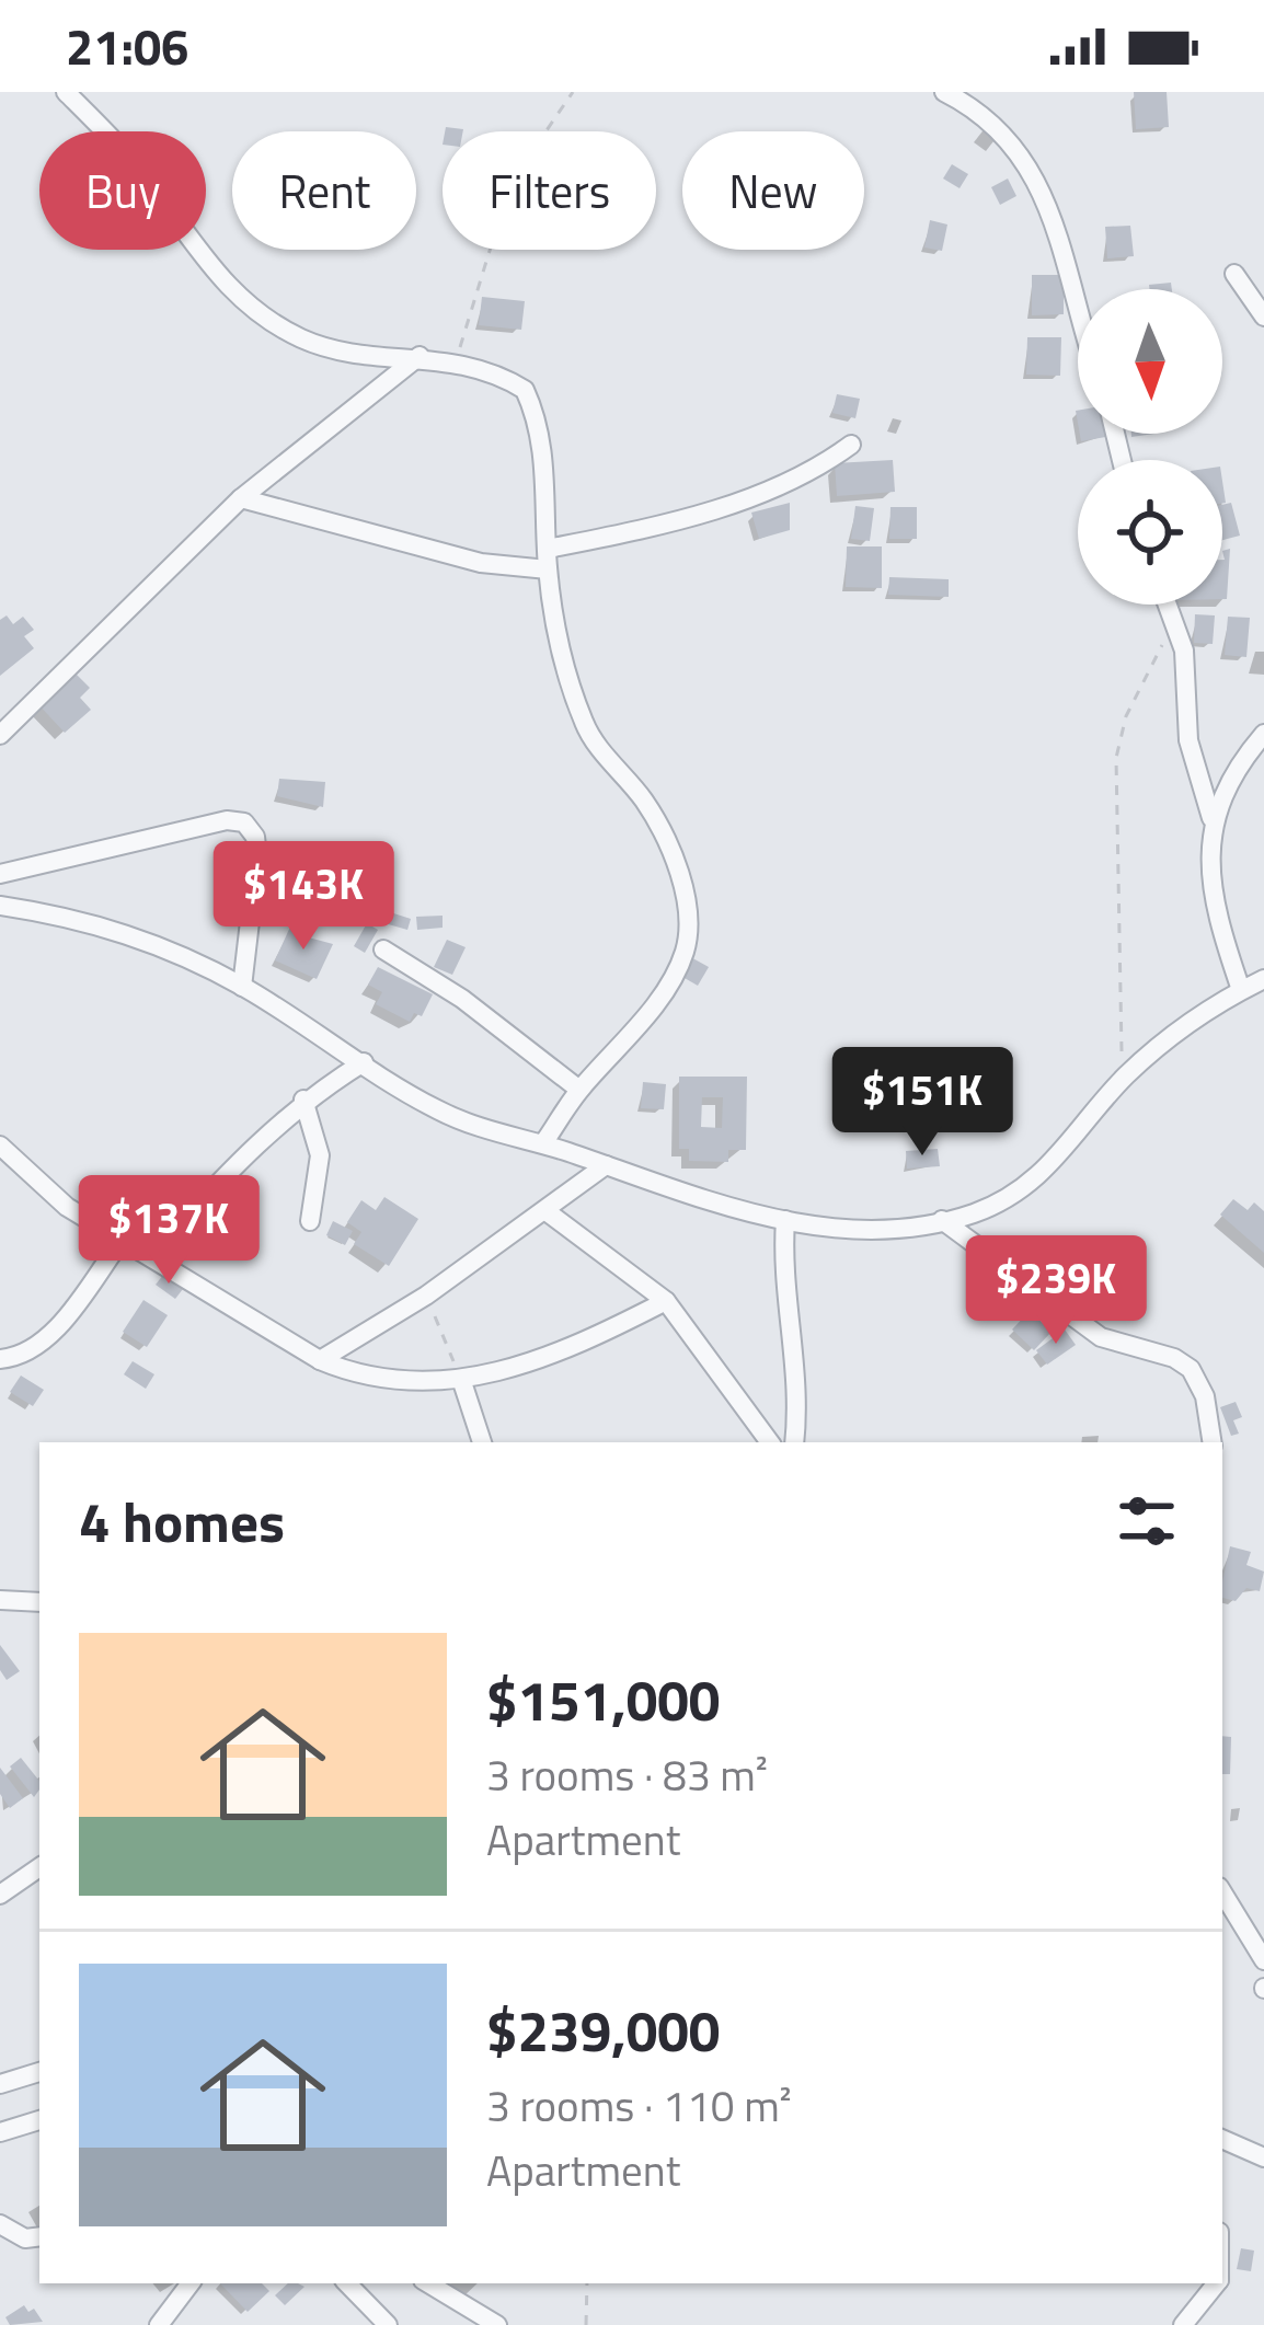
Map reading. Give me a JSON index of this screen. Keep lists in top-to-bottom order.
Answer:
{
  "north": "bottom",
  "page": {
    "status": "21:06",
    "chip": [
      "Buy",
      "Rent",
      "Filters",
      "New"
    ],
    "price": [
      "$143K",
      "$151K",
      "$137K",
      "$239K"
    ],
    "heading": "4 homes",
    "list": [
      {
        "name": "$151,000",
        "note": "3 rooms · 83 m² · Apartment"
      },
      {
        "name": "$239,000",
        "note": "3 rooms · 110 m² · Apartment"
      }
    ]
  }
}
